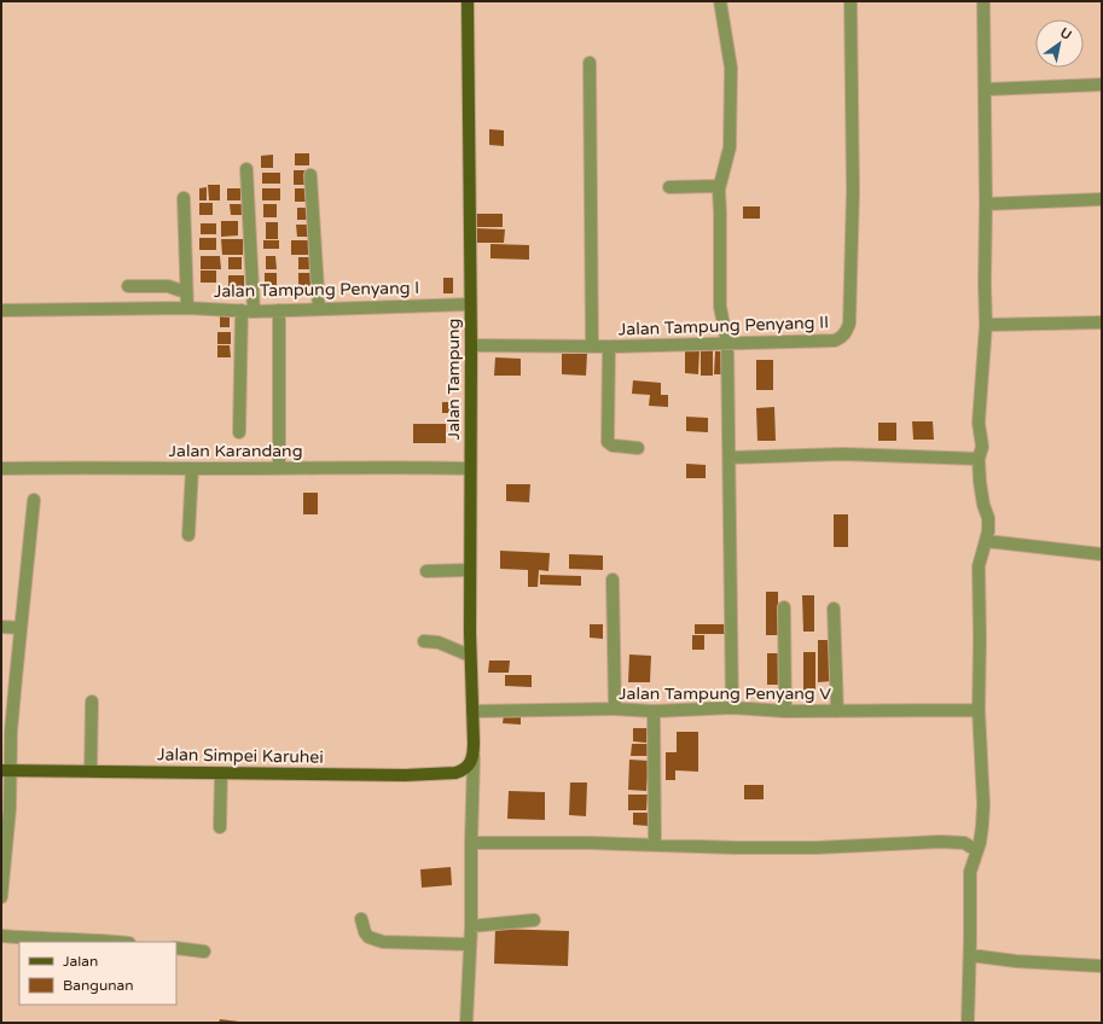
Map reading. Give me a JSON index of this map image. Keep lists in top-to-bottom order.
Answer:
{
  "streets": {
    "main road": ["Jalan Tampung", "Jalan Simpei Karuhei"],
    "street": [
      "Jalan Tampung Penyang I",
      "Jalan Tampung Penyang II",
      "Jalan Karandang",
      "Jalan Tampung Penyang V"
    ]
  },
  "crossings": [
    ["Jalan Tampung Penyang I", "Jalan Tampung"],
    ["Jalan Tampung Penyang II", "Jalan Tampung"],
    ["Jalan Tampung", "Jalan Karandang"],
    ["Jalan Tampung", "Jalan Tampung Penyang V"],
    ["Jalan Tampung", "Jalan Simpei Karuhei"]
  ],
  "legend": ["Jalan", "Bangunan"],
  "north": "top right"
}
